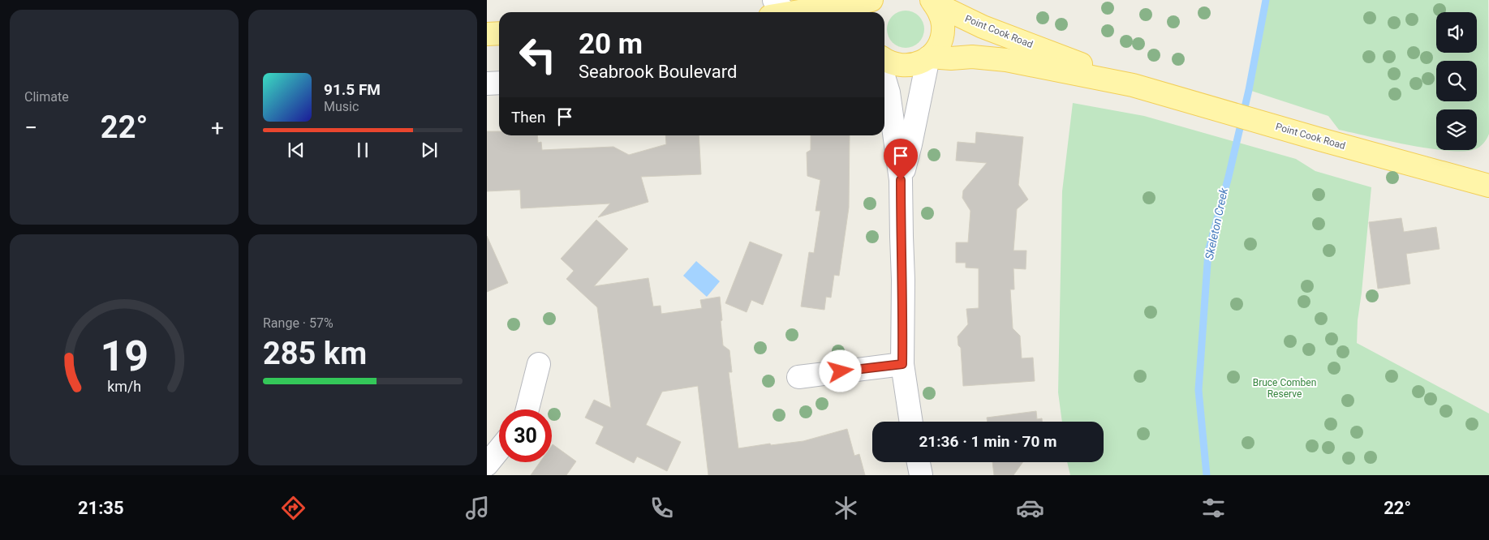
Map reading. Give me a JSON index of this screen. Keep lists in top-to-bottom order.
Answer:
{
  "streets": {
    "main road": ["Point Cook Road"]
  },
  "water": ["Skeleton Creek"],
  "parks": ["Bruce Comben Reserve"],
  "page": {
    "tile": [
      "Climate",
      ["Range · 57%", "285 km"]
    ],
    "turn": ["20 m", "Seabrook Boulevard"],
    "song": ["91.5 FM", "Music"],
    "then": "Then",
    "heat": ["−", "22°", "+"],
    "limit": "30",
    "trip": "21:36 · 1 min · 70 m",
    "tabs": ["21:35", "22°"],
    "gauge": ["19", "km/h"]
  }
}
